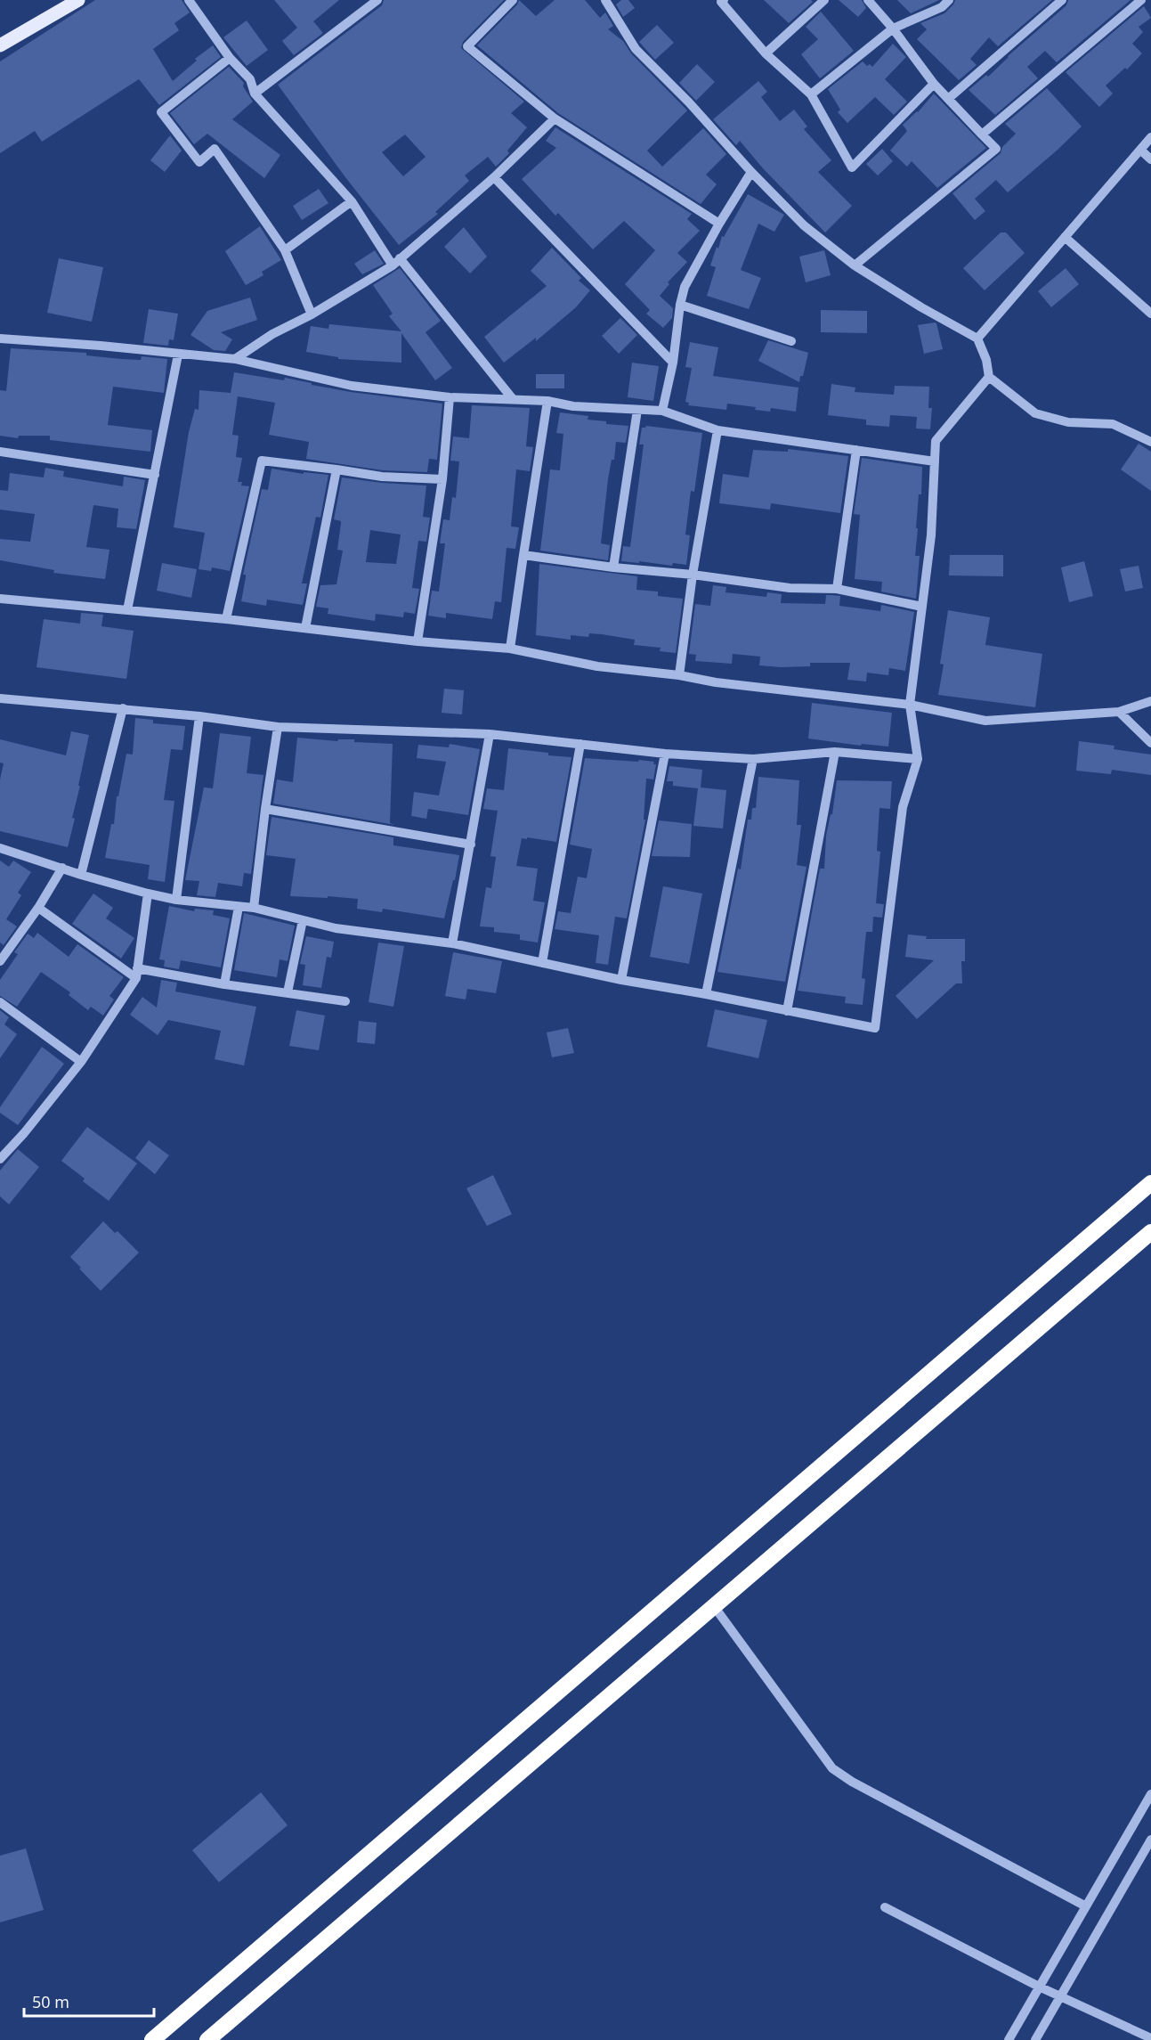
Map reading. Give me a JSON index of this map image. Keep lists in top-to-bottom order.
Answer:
{
  "scale_bar": "50 m"
}
